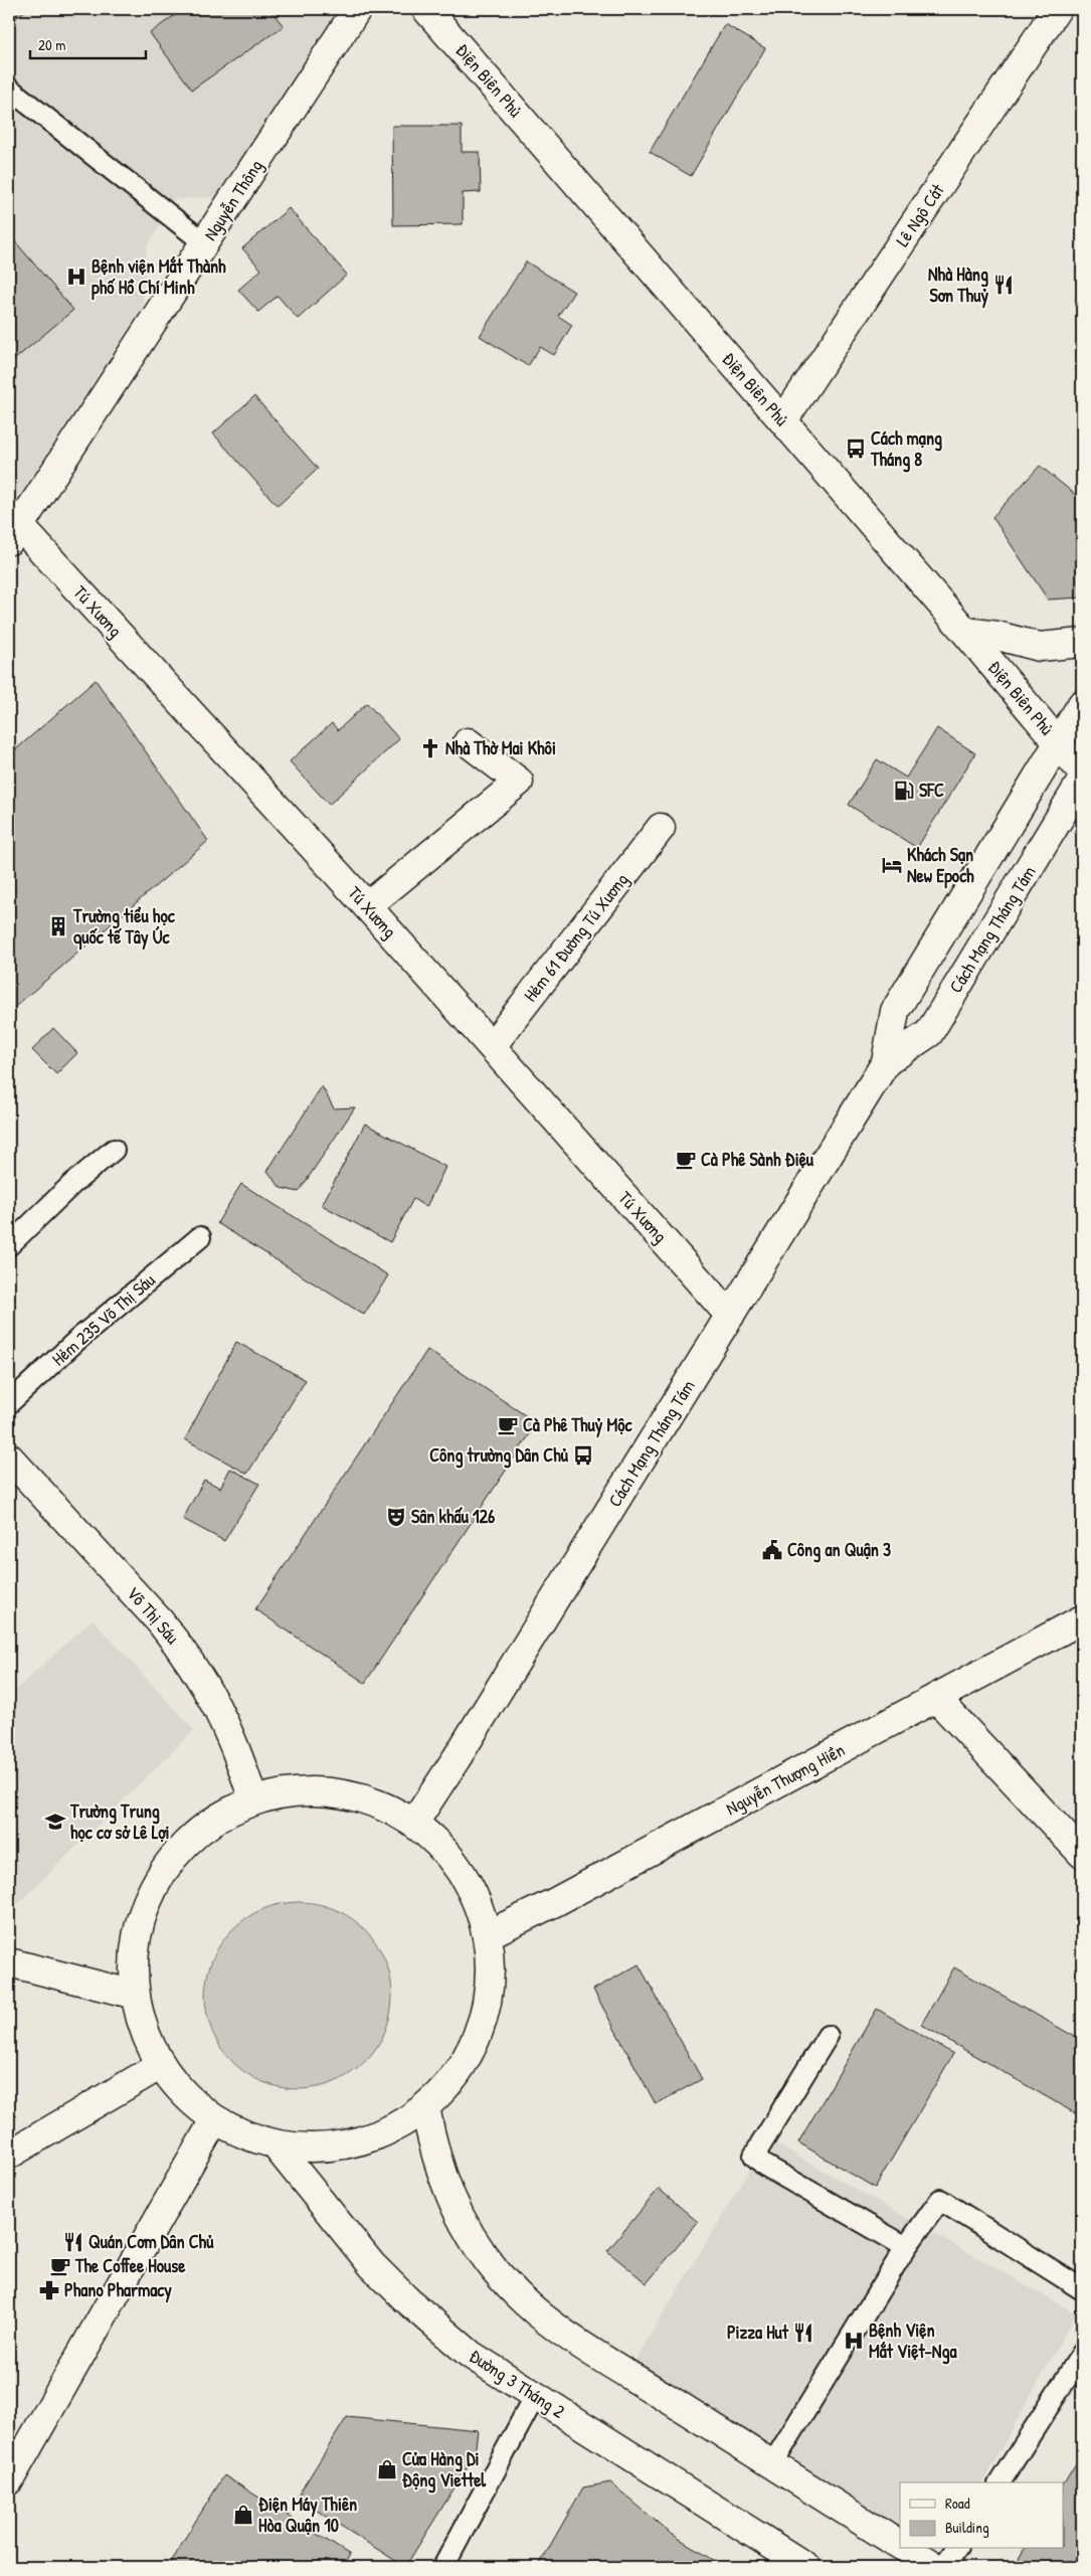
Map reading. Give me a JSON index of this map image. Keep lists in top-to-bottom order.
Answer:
{
  "streets": {
    "main road": [
      "Điện Biên Phủ",
      "Nguyễn Thông",
      "Lê Ngô Cát",
      "Tú Xương",
      "Cách Mạng Tháng Tám",
      "Hẻm 61 Đường Tú Xương",
      "Võ Thị Sáu",
      "Nguyễn Thượng Hiền",
      "Đường 3 Tháng 2"
    ],
    "lane": ["Hẻm 235 Võ Thị Sáu"]
  },
  "crossings": [
    ["Điện Biên Phủ", "Lê Ngô Cát"],
    ["Điện Biên Phủ", "Cách Mạng Tháng Tám"],
    ["Nguyễn Thông", "Tú Xương"],
    ["Tú Xương", "Cách Mạng Tháng Tám"],
    ["Tú Xương", "Hẻm 61 Đường Tú Xương"]
  ],
  "places": {
    "hospital": ["Bệnh viện Mắt Thành phố Hồ Chí Minh", "Bệnh Viện Mắt Việt-Nga"],
    "restaurant": ["Nhà Hàng Sơn Thuỷ", "Quán Cơm Dân Chủ", "Pizza Hut"],
    "bus stop": ["Cách mạng Tháng 8", "Công trường Dân Chủ"],
    "church": ["Nhà Thờ Mai Khôi"],
    "fuel station": ["SFC"],
    "hotel": ["Khách Sạn New Epoch"],
    "building": ["Trường tiểu học quốc tế Tây Úc"],
    "cafe": ["Cà Phê Sành Điệu", "Cà Phê Thuỷ Mộc", "The Coffee House"],
    "theatre": ["Sân khấu 126"],
    "public building": ["Công an Quận 3"],
    "school or university": ["Trường Trung học cơ sở Lê Lợi"],
    "pharmacy": ["Phano Pharmacy"],
    "shop": ["Cửa Hàng Di Động Viettel", "Điện Máy Thiên Hòa Quận 10"]
  },
  "legend": ["Road", "Building"],
  "scale_bar": "20 m"
}
